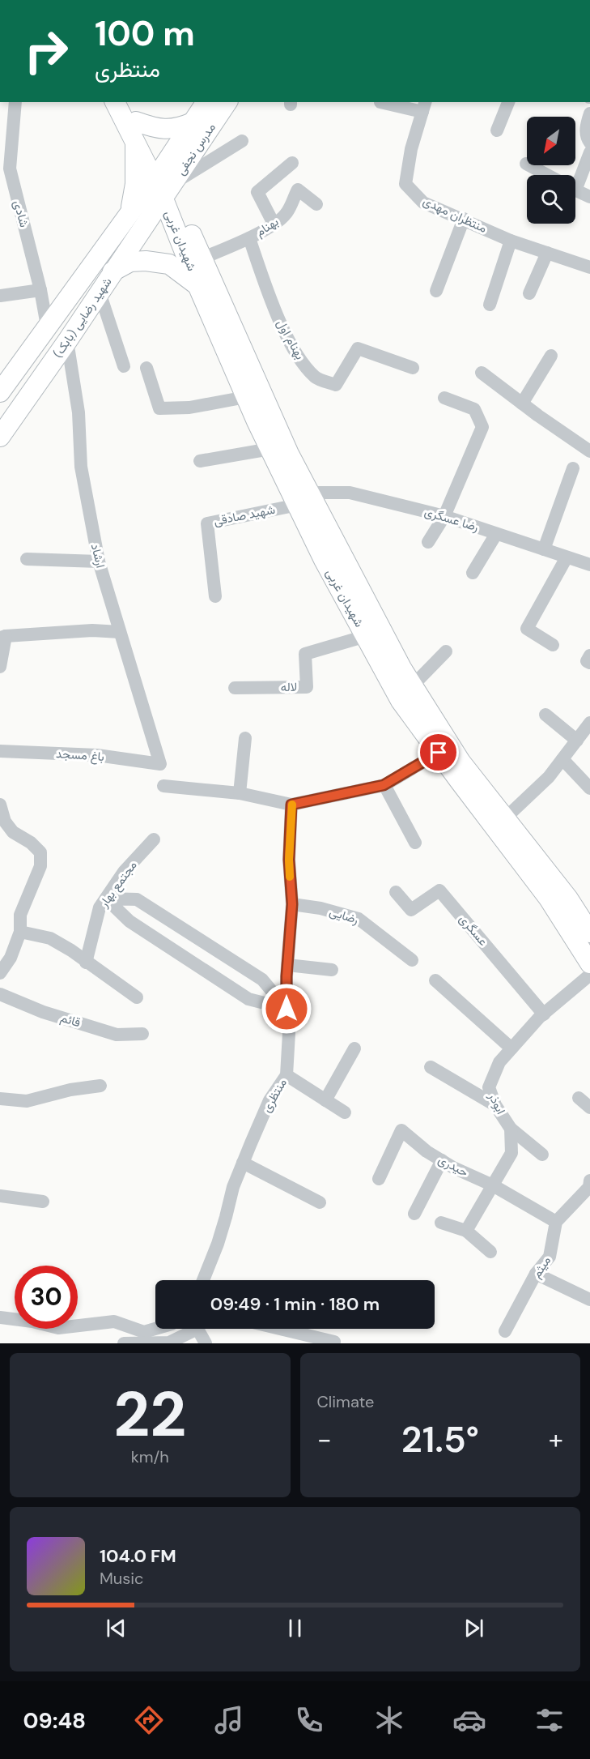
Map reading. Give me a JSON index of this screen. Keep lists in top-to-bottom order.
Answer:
{
  "streets": {
    "main road": ["مدرس نجفی", "شهیدان غربی", "شهید رضایی (بابک)"],
    "street": [
      "شادی",
      "منتظران مهدی",
      "بهنام",
      "بهنام اول",
      "شهید صادقی",
      "رضا عسگری",
      "ارشاد",
      "لاله",
      "باغ مسجد",
      "مجتمع بهار",
      "رضایی",
      "عسگری",
      "قائم",
      "منتظری",
      "ابوذر",
      "حیدری",
      "میثم"
    ]
  },
  "crossings": [
    ["مدرس نجفی", "شهیدان غربی"],
    ["مدرس نجفی", "شهید رضایی (بابک)"],
    ["شادی", "شهید رضایی (بابک)"],
    ["بهنام", "شهیدان غربی"],
    ["بهنام", "بهنام اول"],
    ["شهیدان غربی", "شهید رضایی (بابک)"],
    ["شهیدان غربی", "شهید صادقی"],
    ["شهیدان غربی", "رضا عسگری"],
    ["شهیدان غربی", "لاله"],
    ["شهید رضایی (بابک)", "ارشاد"],
    ["شهید صادقی", "رضا عسگری"],
    ["ارشاد", "باغ مسجد"],
    ["رضایی", "منتظری"],
    ["عسگری", "ابوذر"],
    ["ابوذر", "حیدری"],
    ["حیدری", "میثم"]
  ],
  "north": "bottom left",
  "page": {
    "turn": ["100 m", "منتظری"],
    "limit": "30",
    "trip": "09:49 · 1 min · 180 m",
    "tile": [
      ["22", "km/h"],
      "Climate"
    ],
    "heat": ["−", "21.5°", "+"],
    "song": ["104.0 FM", "Music"],
    "tabs": "09:48"
  }
}
